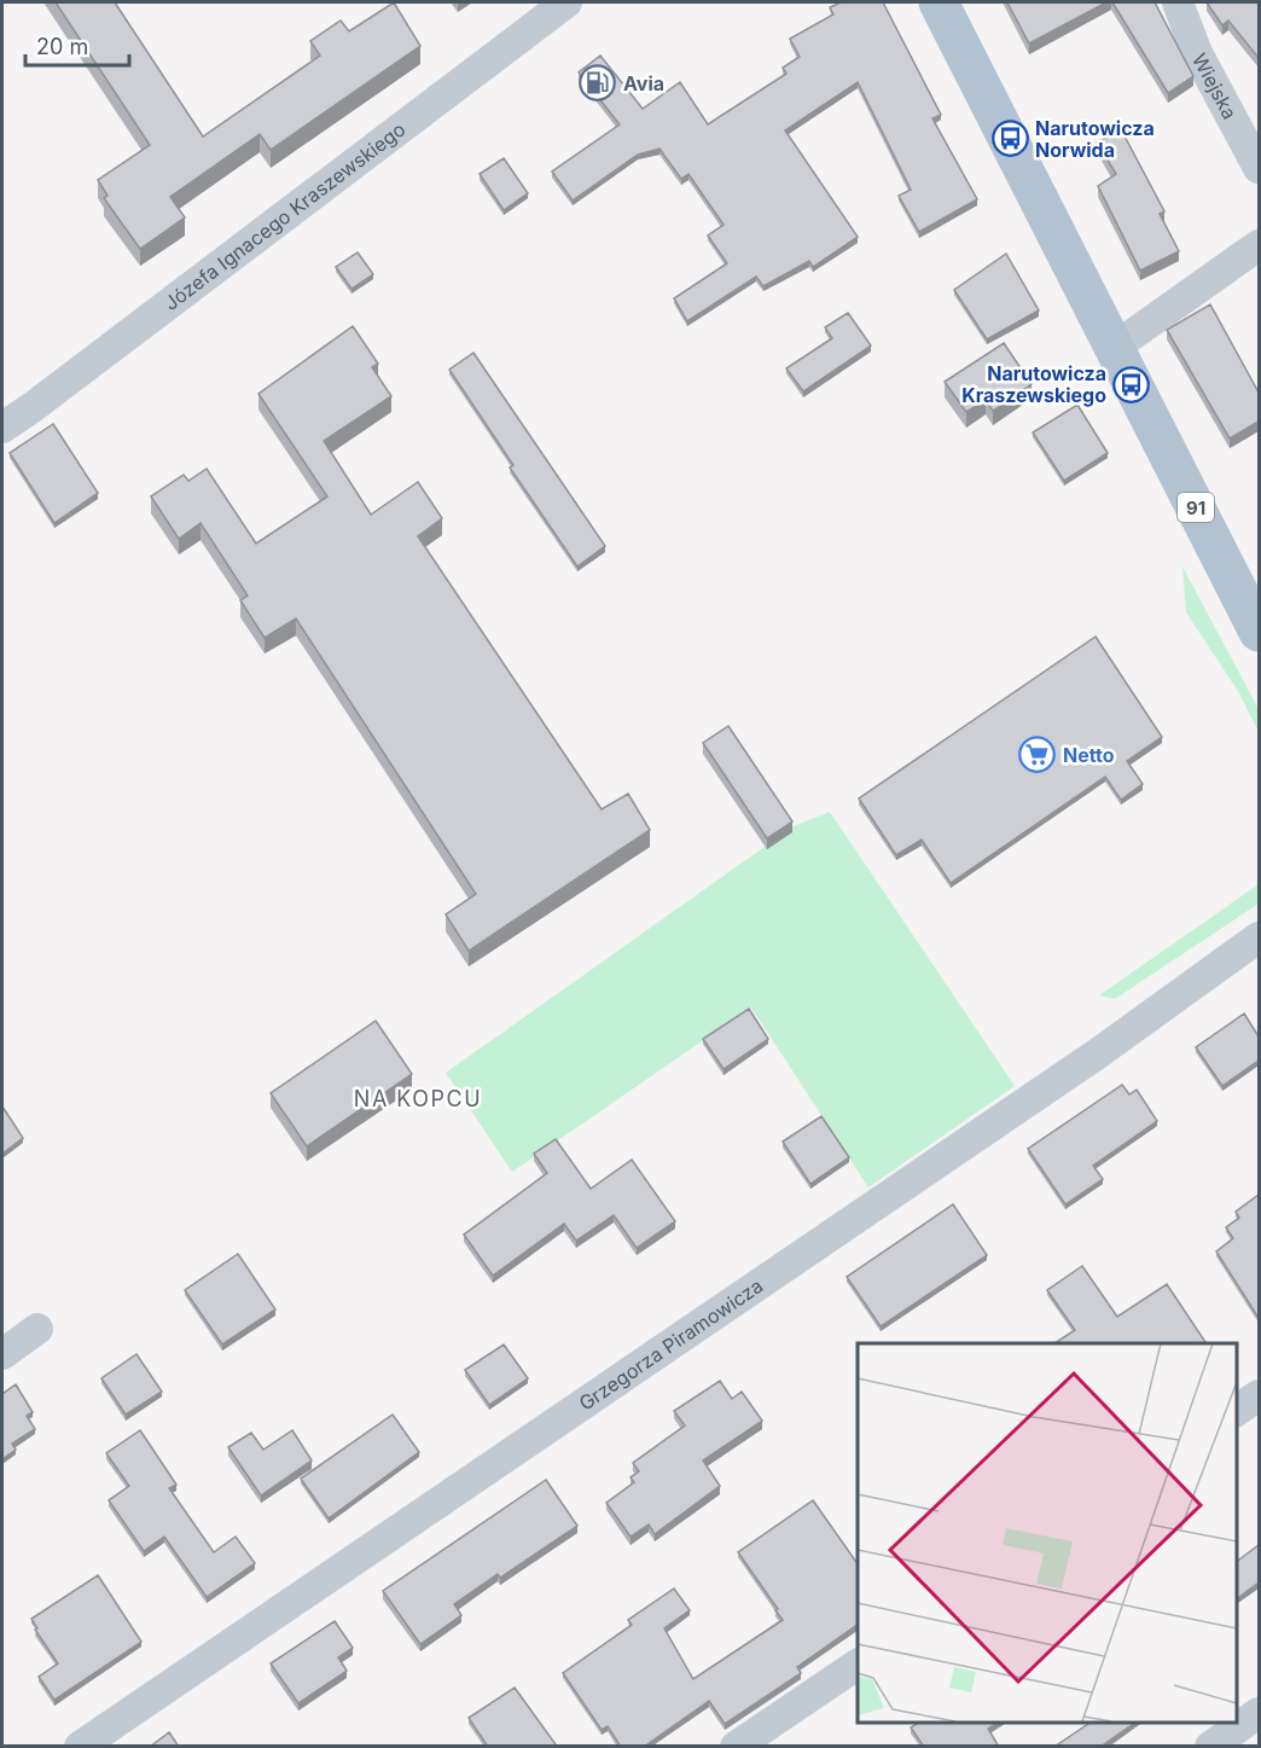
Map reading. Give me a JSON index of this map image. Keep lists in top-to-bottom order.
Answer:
{
  "streets": {
    "main road": ["91"],
    "street": ["Wiejska", "Józefa Ignacego Kraszewskiego", "Grzegorza Piramowicza"]
  },
  "districts": ["NA KOPCU"],
  "places": {
    "fuel station": ["Avia"],
    "bus stop": ["Narutowicza Norwida", "Narutowicza Kraszewskiego"],
    "supermarket": ["Netto"]
  },
  "scale_bar": "20 m"
}
